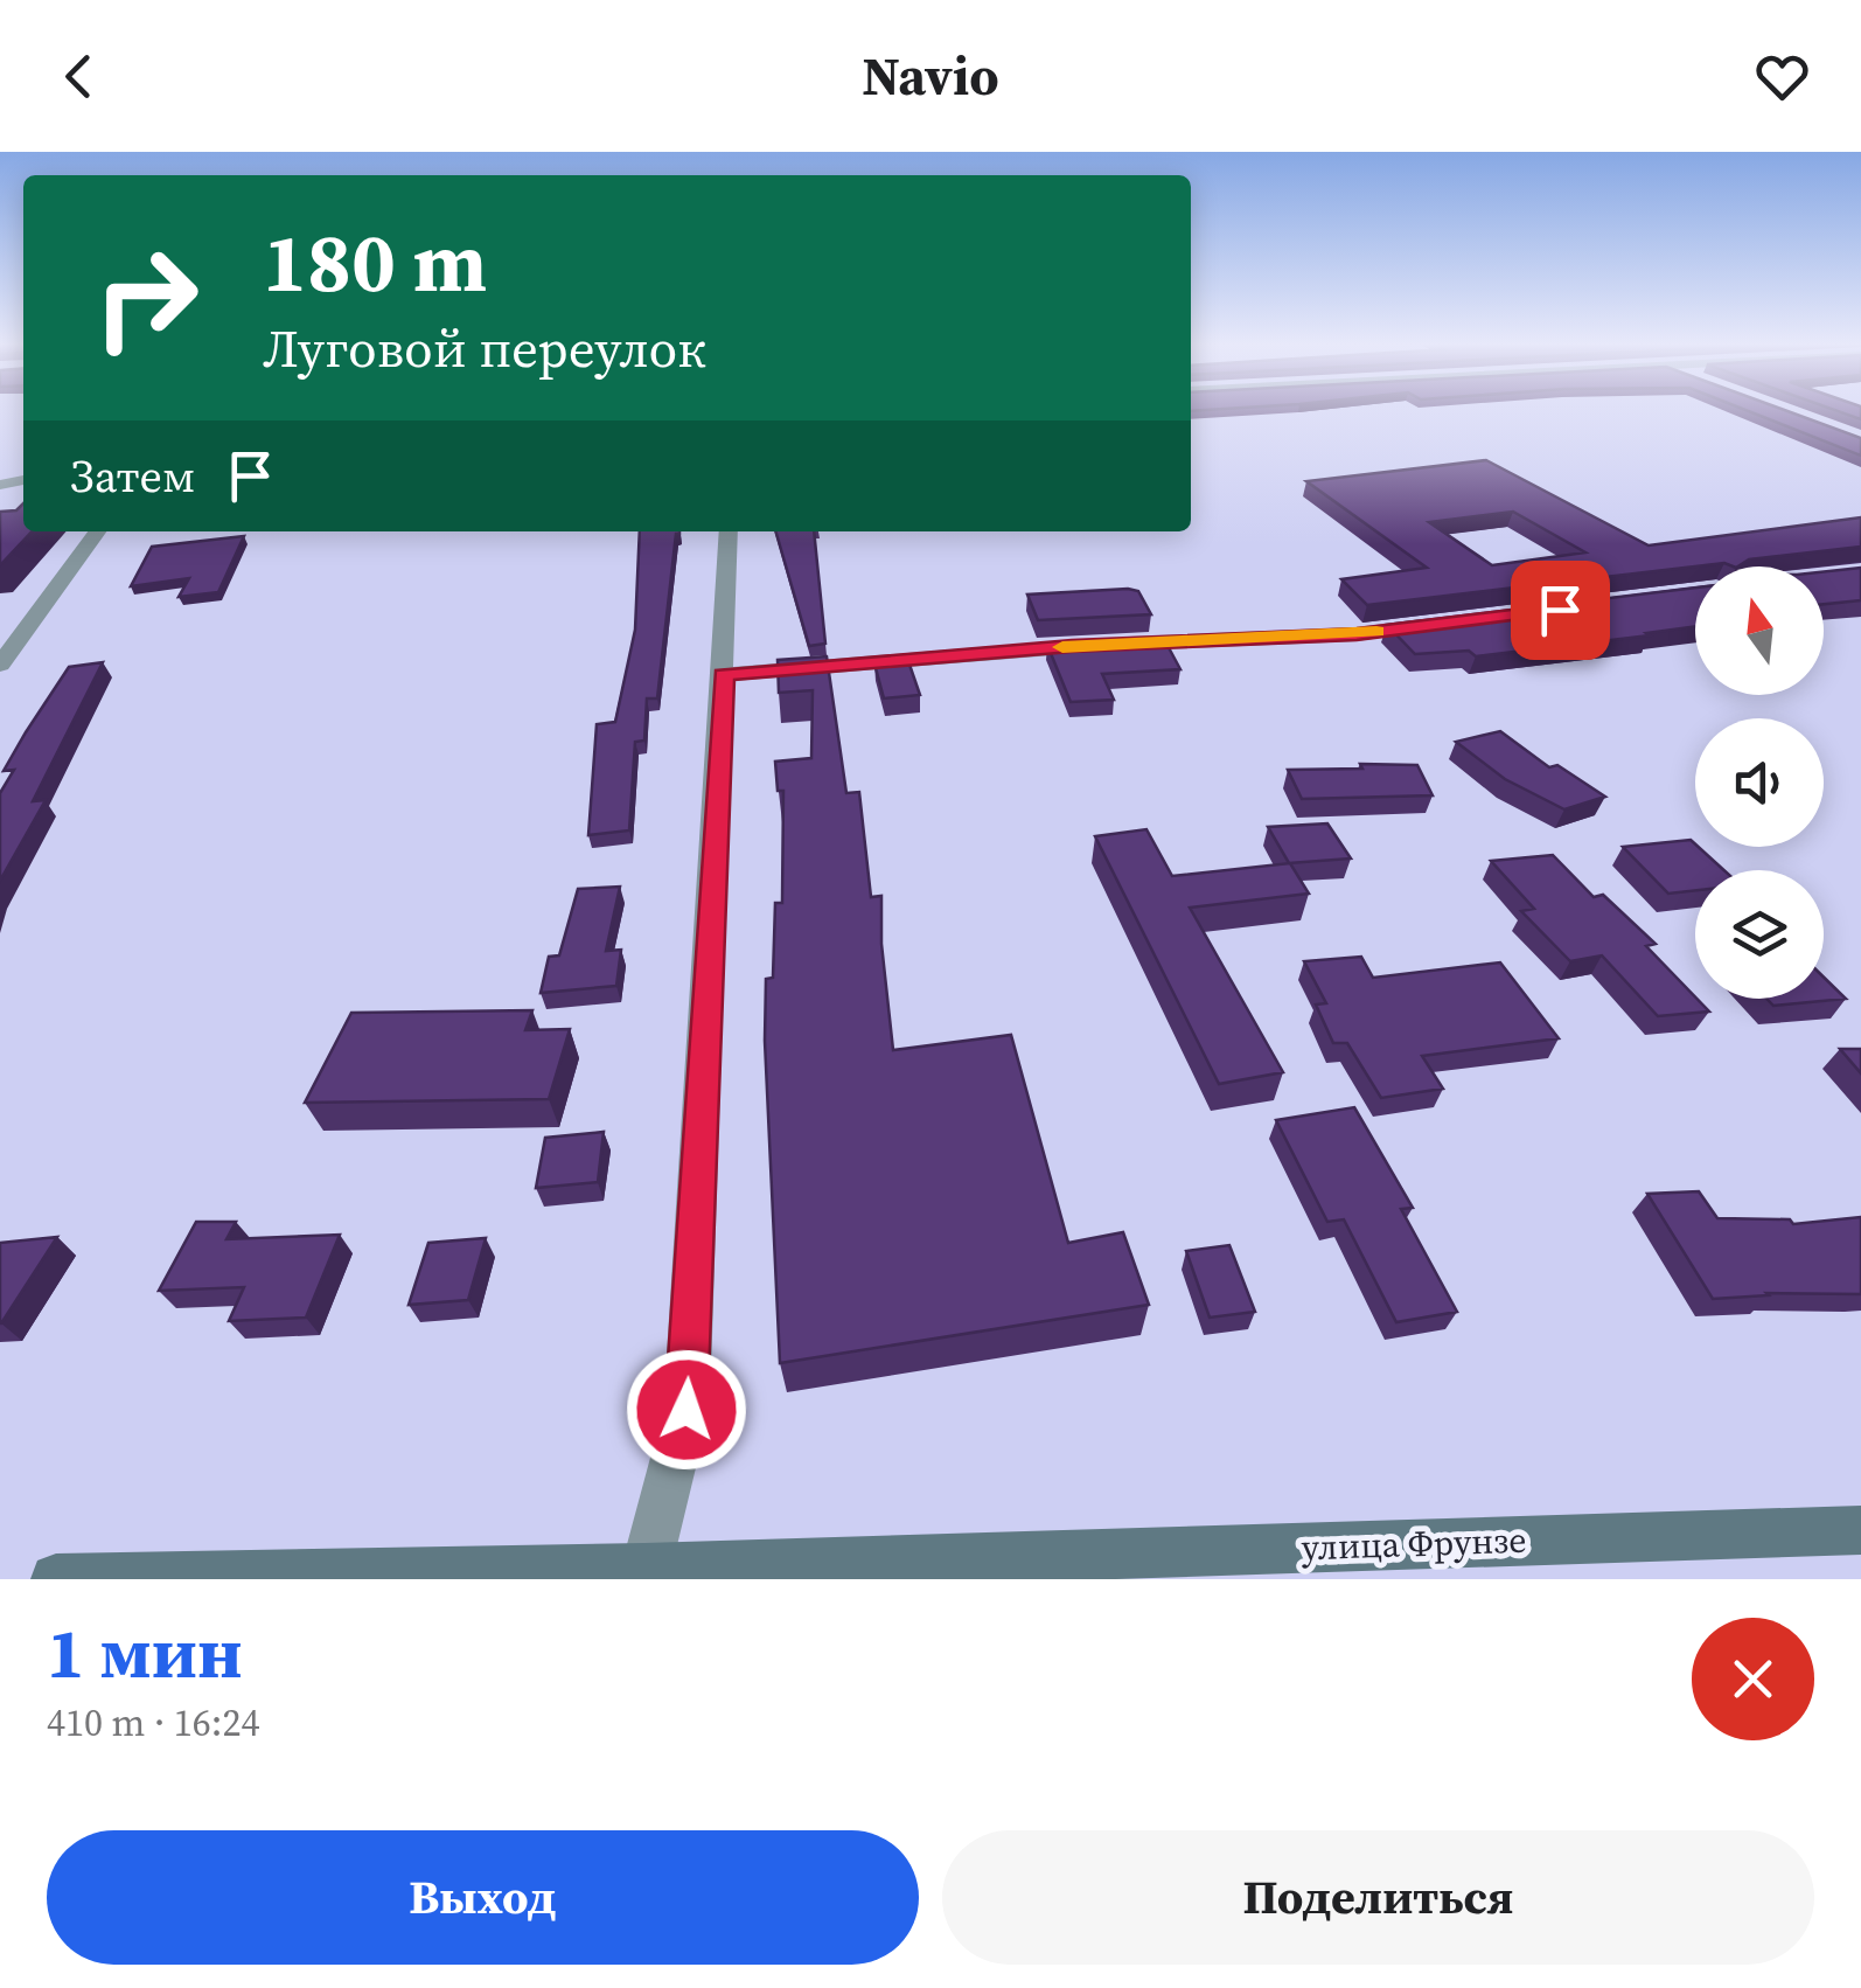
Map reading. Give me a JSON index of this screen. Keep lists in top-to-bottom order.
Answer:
{
  "streets": {
    "main road": ["улица Фрунзе"]
  },
  "north": "top",
  "page": {
    "header": "Navio",
    "turn": ["180 m", "Луговой переулок"],
    "then": "Затем",
    "heading": ["1 мин", "410 m · 16:24"],
    "buttons": ["Выход", "Поделиться"]
  }
}
